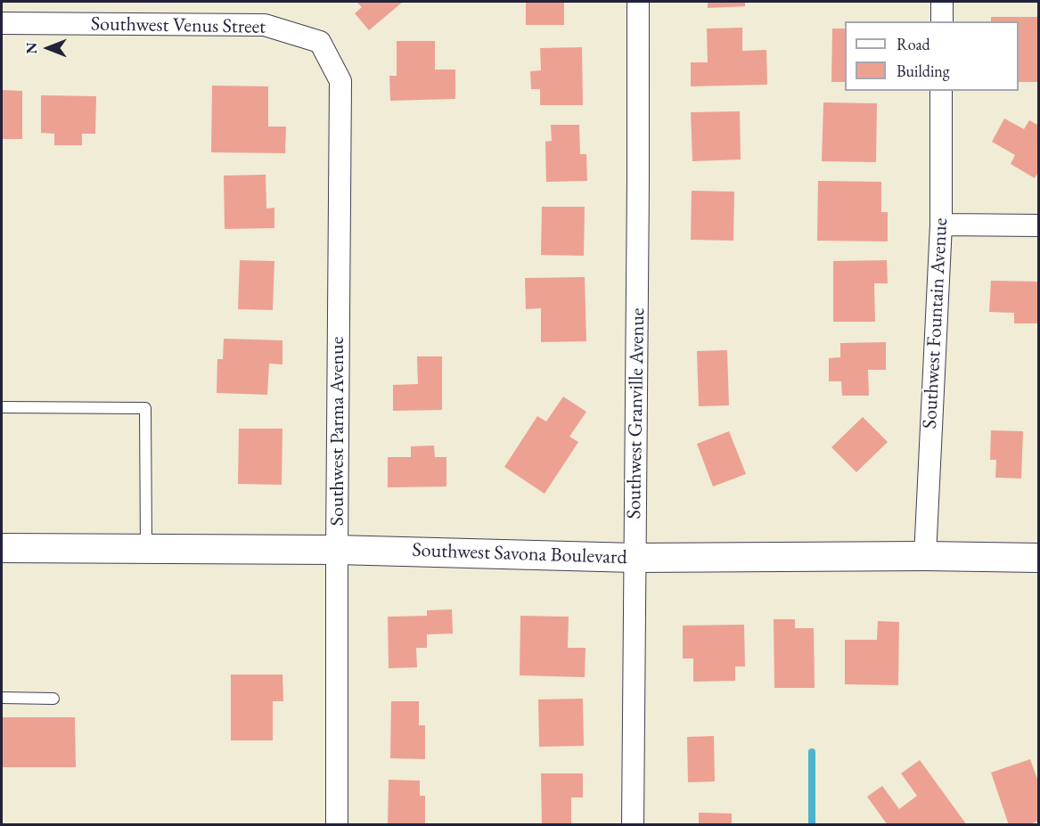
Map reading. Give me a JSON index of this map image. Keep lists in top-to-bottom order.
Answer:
{
  "streets": {
    "street": [
      "Southwest Venus Street",
      "Southwest Fountain Avenue",
      "Southwest Granville Avenue",
      "Southwest Parma Avenue",
      "Southwest Savona Boulevard"
    ]
  },
  "crossings": [
    ["Southwest Venus Street", "Southwest Parma Avenue"],
    ["Southwest Fountain Avenue", "Southwest Savona Boulevard"],
    ["Southwest Granville Avenue", "Southwest Savona Boulevard"],
    ["Southwest Parma Avenue", "Southwest Savona Boulevard"]
  ],
  "legend": ["Road", "Building"],
  "north": "left"
}
